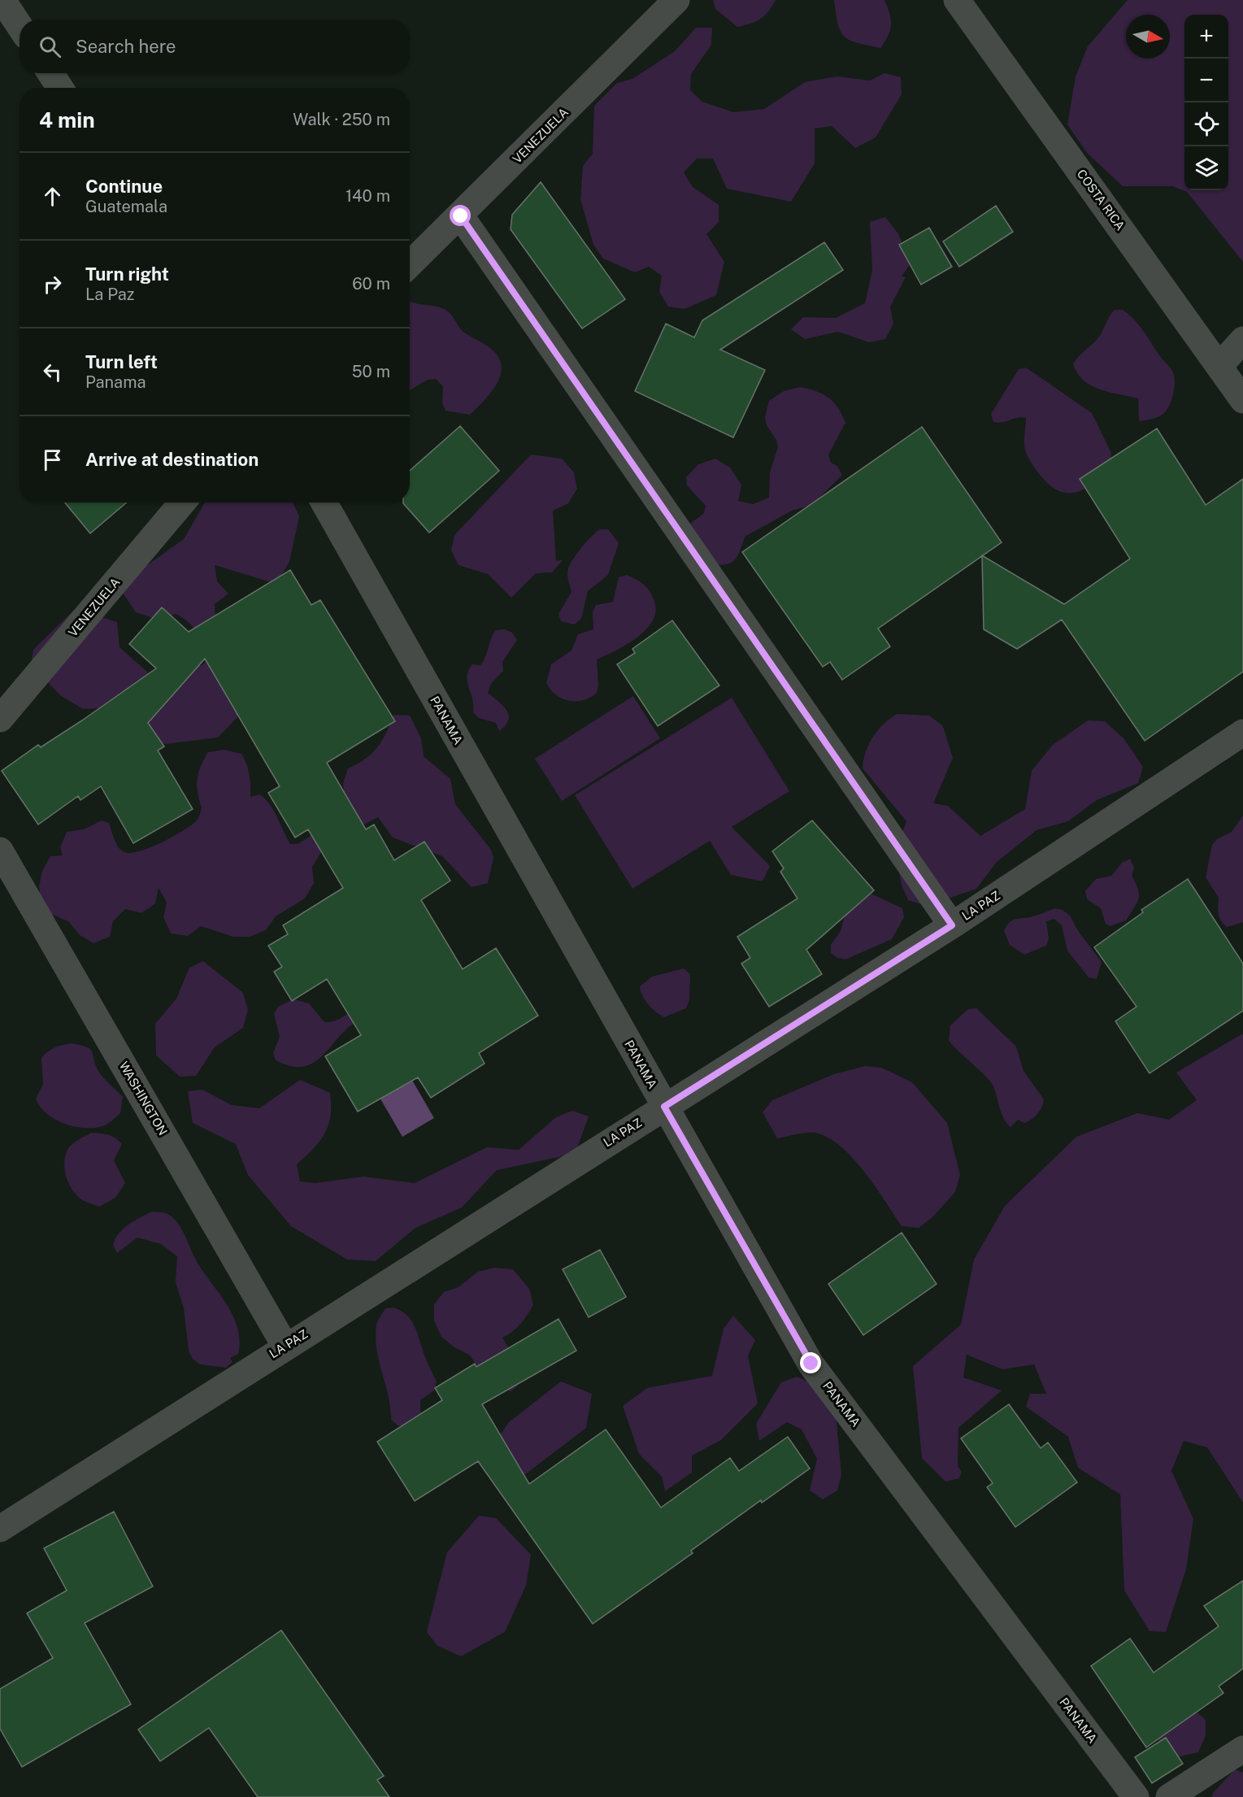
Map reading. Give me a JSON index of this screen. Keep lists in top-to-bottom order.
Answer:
{
  "streets": {
    "street": [
      "VENEZUELA",
      "COSTA RICA",
      "PANAMA",
      "LA PAZ",
      "WASHINGTON"
    ]
  },
  "crossings": [
    ["PANAMA", "LA PAZ"],
    ["LA PAZ", "WASHINGTON"]
  ],
  "north": "right",
  "page": {
    "map_buttons": ["+", "−"],
    "search": "Search here",
    "heading": ["4 min", "Walk · 250 m"],
    "list": [
      ["Continue", "Guatemala", "140 m"],
      ["Turn right", "La Paz", "60 m"],
      ["Turn left", "Panama", "50 m"],
      "Arrive at destination"
    ]
  }
}
